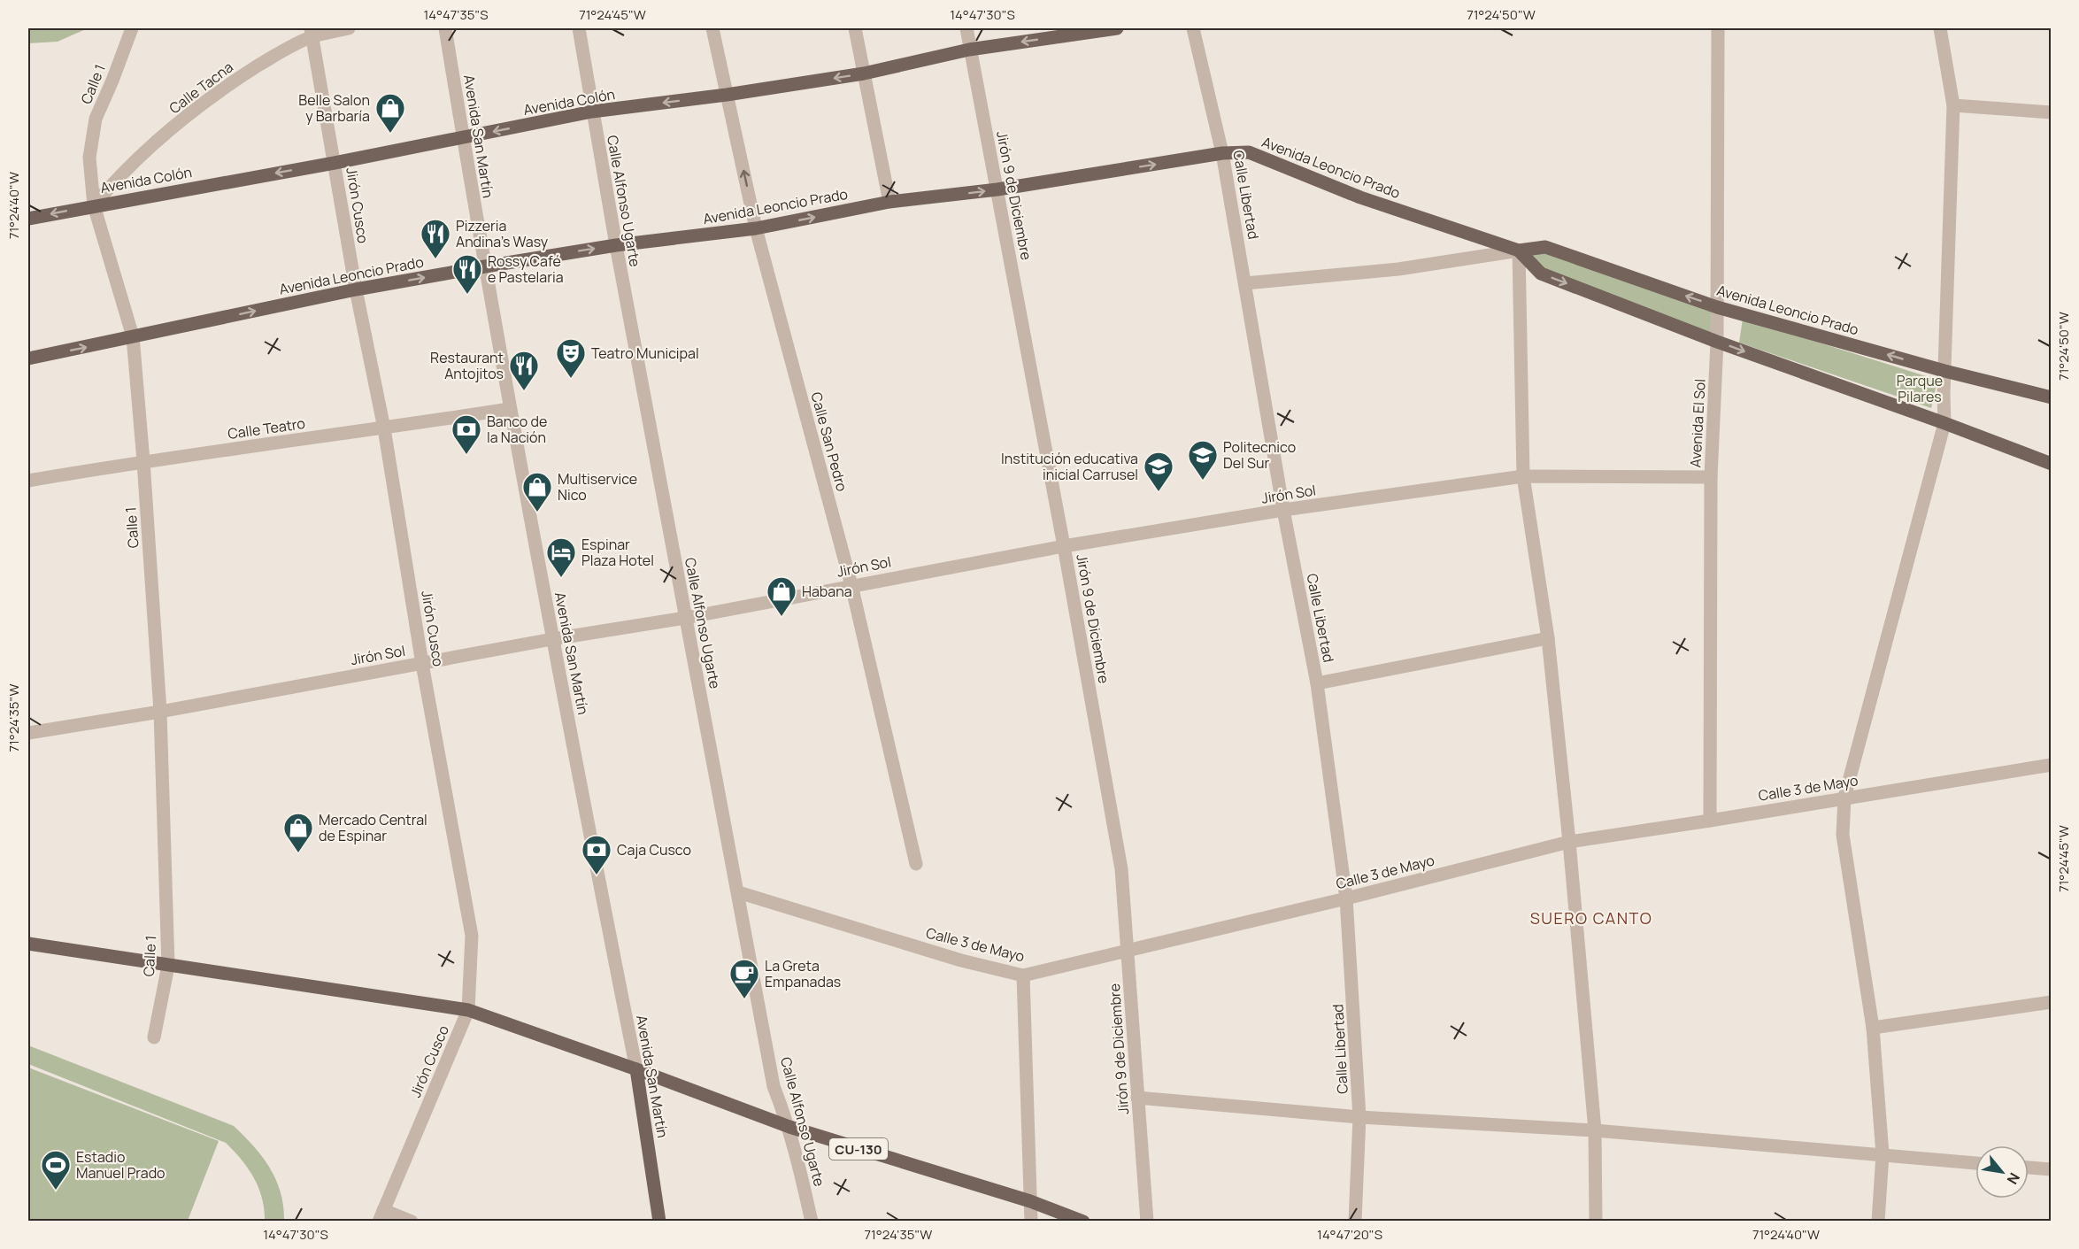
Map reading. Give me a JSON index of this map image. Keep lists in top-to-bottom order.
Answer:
{
  "streets": {
    "main road": [
      "Avenida Colón",
      "Avenida San Martín",
      "Avenida Leoncio Prado",
      "CU-130"
    ],
    "street": [
      "Calle 1",
      "Calle Tacna",
      "Calle Libertad",
      "Jirón 9 de Diciembre",
      "Calle Alfonso Ugarte",
      "Jirón Cusco",
      "Avenida El Sol",
      "Calle Teatro",
      "Calle San Pedro",
      "Jirón Sol",
      "Calle 3 de Mayo"
    ]
  },
  "crossings": [
    ["Calle 1", "Calle Tacna"],
    ["Calle 1", "Avenida Colón"],
    ["Calle 1", "Avenida Leoncio Prado"],
    ["Calle 1", "Calle Teatro"],
    ["Calle 1", "Jirón Sol"],
    ["Calle Tacna", "Avenida Colón"],
    ["Calle Tacna", "Jirón Cusco"],
    ["Avenida Colón", "Avenida San Martín"],
    ["Avenida Colón", "Jirón 9 de Diciembre"],
    ["Avenida Colón", "Calle Alfonso Ugarte"],
    ["Avenida Colón", "Jirón Cusco"],
    ["Avenida Colón", "Calle San Pedro"],
    ["Avenida San Martín", "Avenida Leoncio Prado"],
    ["Avenida San Martín", "Calle Teatro"],
    ["Avenida San Martín", "Jirón Sol"],
    ["Avenida San Martín", "CU-130"],
    ["Avenida Leoncio Prado", "Calle Libertad"],
    ["Avenida Leoncio Prado", "Jirón 9 de Diciembre"],
    ["Avenida Leoncio Prado", "Calle Alfonso Ugarte"],
    ["Avenida Leoncio Prado", "Jirón Cusco"],
    ["Avenida Leoncio Prado", "Avenida El Sol"],
    ["Avenida Leoncio Prado", "Calle San Pedro"],
    ["Calle Libertad", "Jirón Sol"],
    ["Calle Libertad", "Calle 3 de Mayo"],
    ["Jirón 9 de Diciembre", "Jirón Sol"],
    ["Jirón 9 de Diciembre", "Calle 3 de Mayo"],
    ["Calle Alfonso Ugarte", "Jirón Sol"],
    ["Calle Alfonso Ugarte", "Calle 3 de Mayo"],
    ["Calle Alfonso Ugarte", "CU-130"],
    ["Jirón Cusco", "Calle Teatro"],
    ["Jirón Cusco", "Jirón Sol"],
    ["Avenida El Sol", "Jirón Sol"],
    ["Avenida El Sol", "Calle 3 de Mayo"],
    ["Calle San Pedro", "Jirón Sol"]
  ],
  "one_way": ["Avenida Colón"],
  "districts": ["SUERO CANTO"],
  "parks": ["Parque Pilares"],
  "places": {
    "shop": [
      "Belle Salon y Barbaría",
      "Multiservice Nico",
      "Habana",
      "Mercado Central de Espinar"
    ],
    "restaurant": ["Pizzeria Andina's Wasy", "Rossy Café e Pastelaria", "Restaurant Antojitos"],
    "theatre": ["Teatro Municipal"],
    "bank": ["Banco de la Nación", "Caja Cusco"],
    "school or university": ["Politecnico Del Sur", "Institución educativa inicial Carrusel"],
    "hotel": ["Espinar Plaza Hotel"],
    "cafe": ["La Greta Empanadas"],
    "sports": ["Estadio Manuel Prado"]
  },
  "north": "bottom right",
  "coordinates": [
    "14°47'35\"S",
    "71°24'45\"W",
    "14°47'30\"S",
    "71°24'50\"W",
    "71°24'40\"W",
    "71°24'35\"W",
    "14°47'20\"S"
  ]
}
